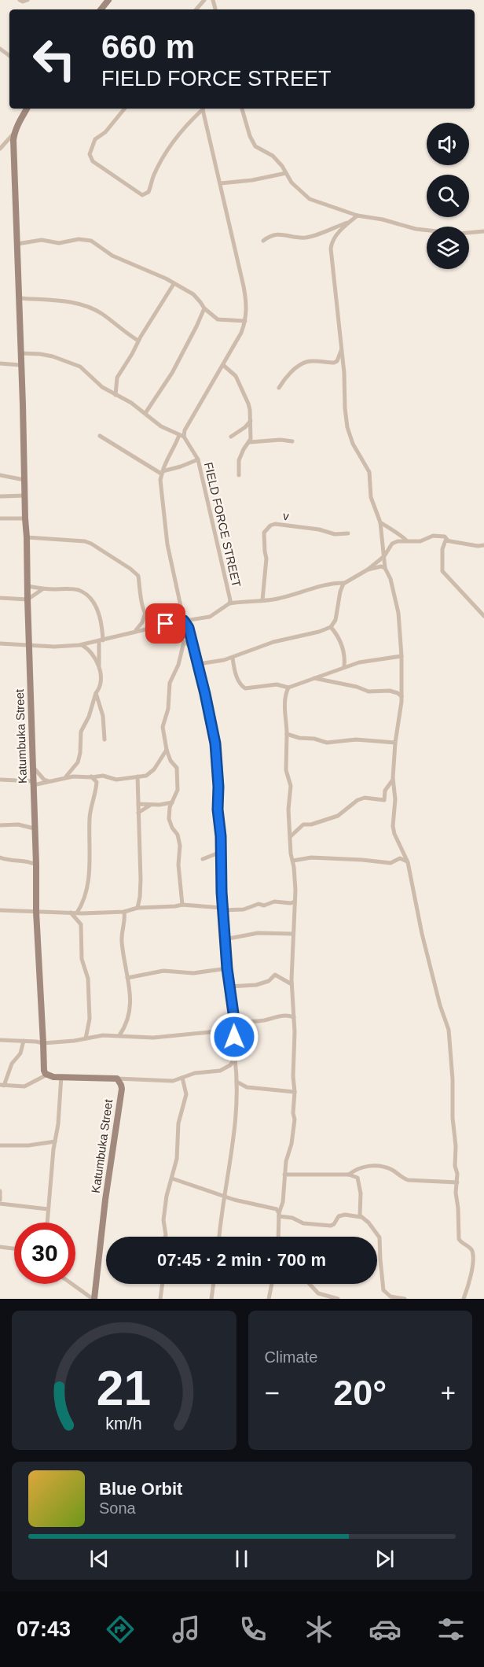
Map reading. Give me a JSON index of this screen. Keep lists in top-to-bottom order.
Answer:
{
  "streets": {
    "main road": ["Katumbuka Street"],
    "street": ["v", "FIELD FORCE STREET"]
  },
  "page": {
    "turn": ["660 m", "FIELD FORCE STREET"],
    "limit": "30",
    "trip": "07:45 · 2 min · 700 m",
    "tile": "Climate",
    "heat": ["−", "20°", "+"],
    "song": ["Blue Orbit", "Sona"],
    "tabs": "07:43",
    "gauge": ["21", "km/h"]
  }
}
